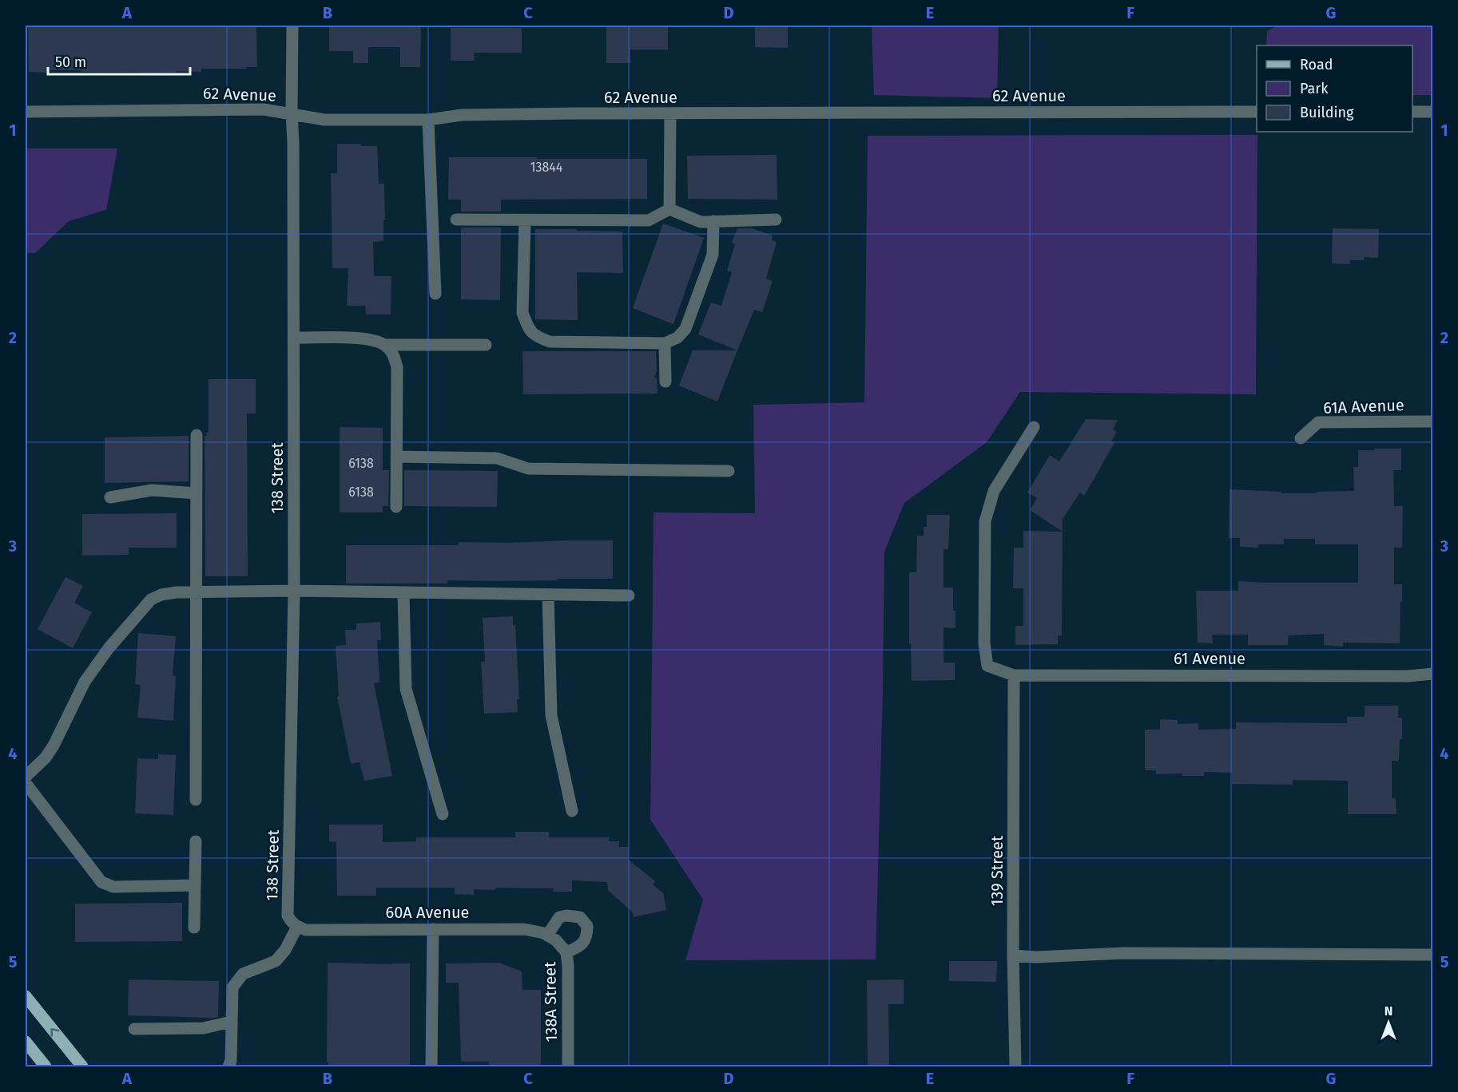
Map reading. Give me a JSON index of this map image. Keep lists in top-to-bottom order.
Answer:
{
  "streets": {
    "street": [
      "62 Avenue",
      "61A Avenue",
      "138 Street",
      "61 Avenue",
      "139 Street",
      "60A Avenue",
      "138A Street"
    ]
  },
  "crossings": [
    ["62 Avenue", "138 Street"],
    ["138 Street", "60A Avenue"],
    ["61 Avenue", "139 Street"],
    ["60A Avenue", "138A Street"]
  ],
  "house_numbers": ["13844", "6138", "6138"],
  "legend": ["Road", "Park", "Building"],
  "scale_bar": "50 m",
  "north": "top",
  "grid": {
    "columns": [
      "A",
      "B",
      "C",
      "D",
      "E",
      "F",
      "G"
    ],
    "rows": [
      "1",
      "2",
      "3",
      "4",
      "5"
    ]
  }
}
